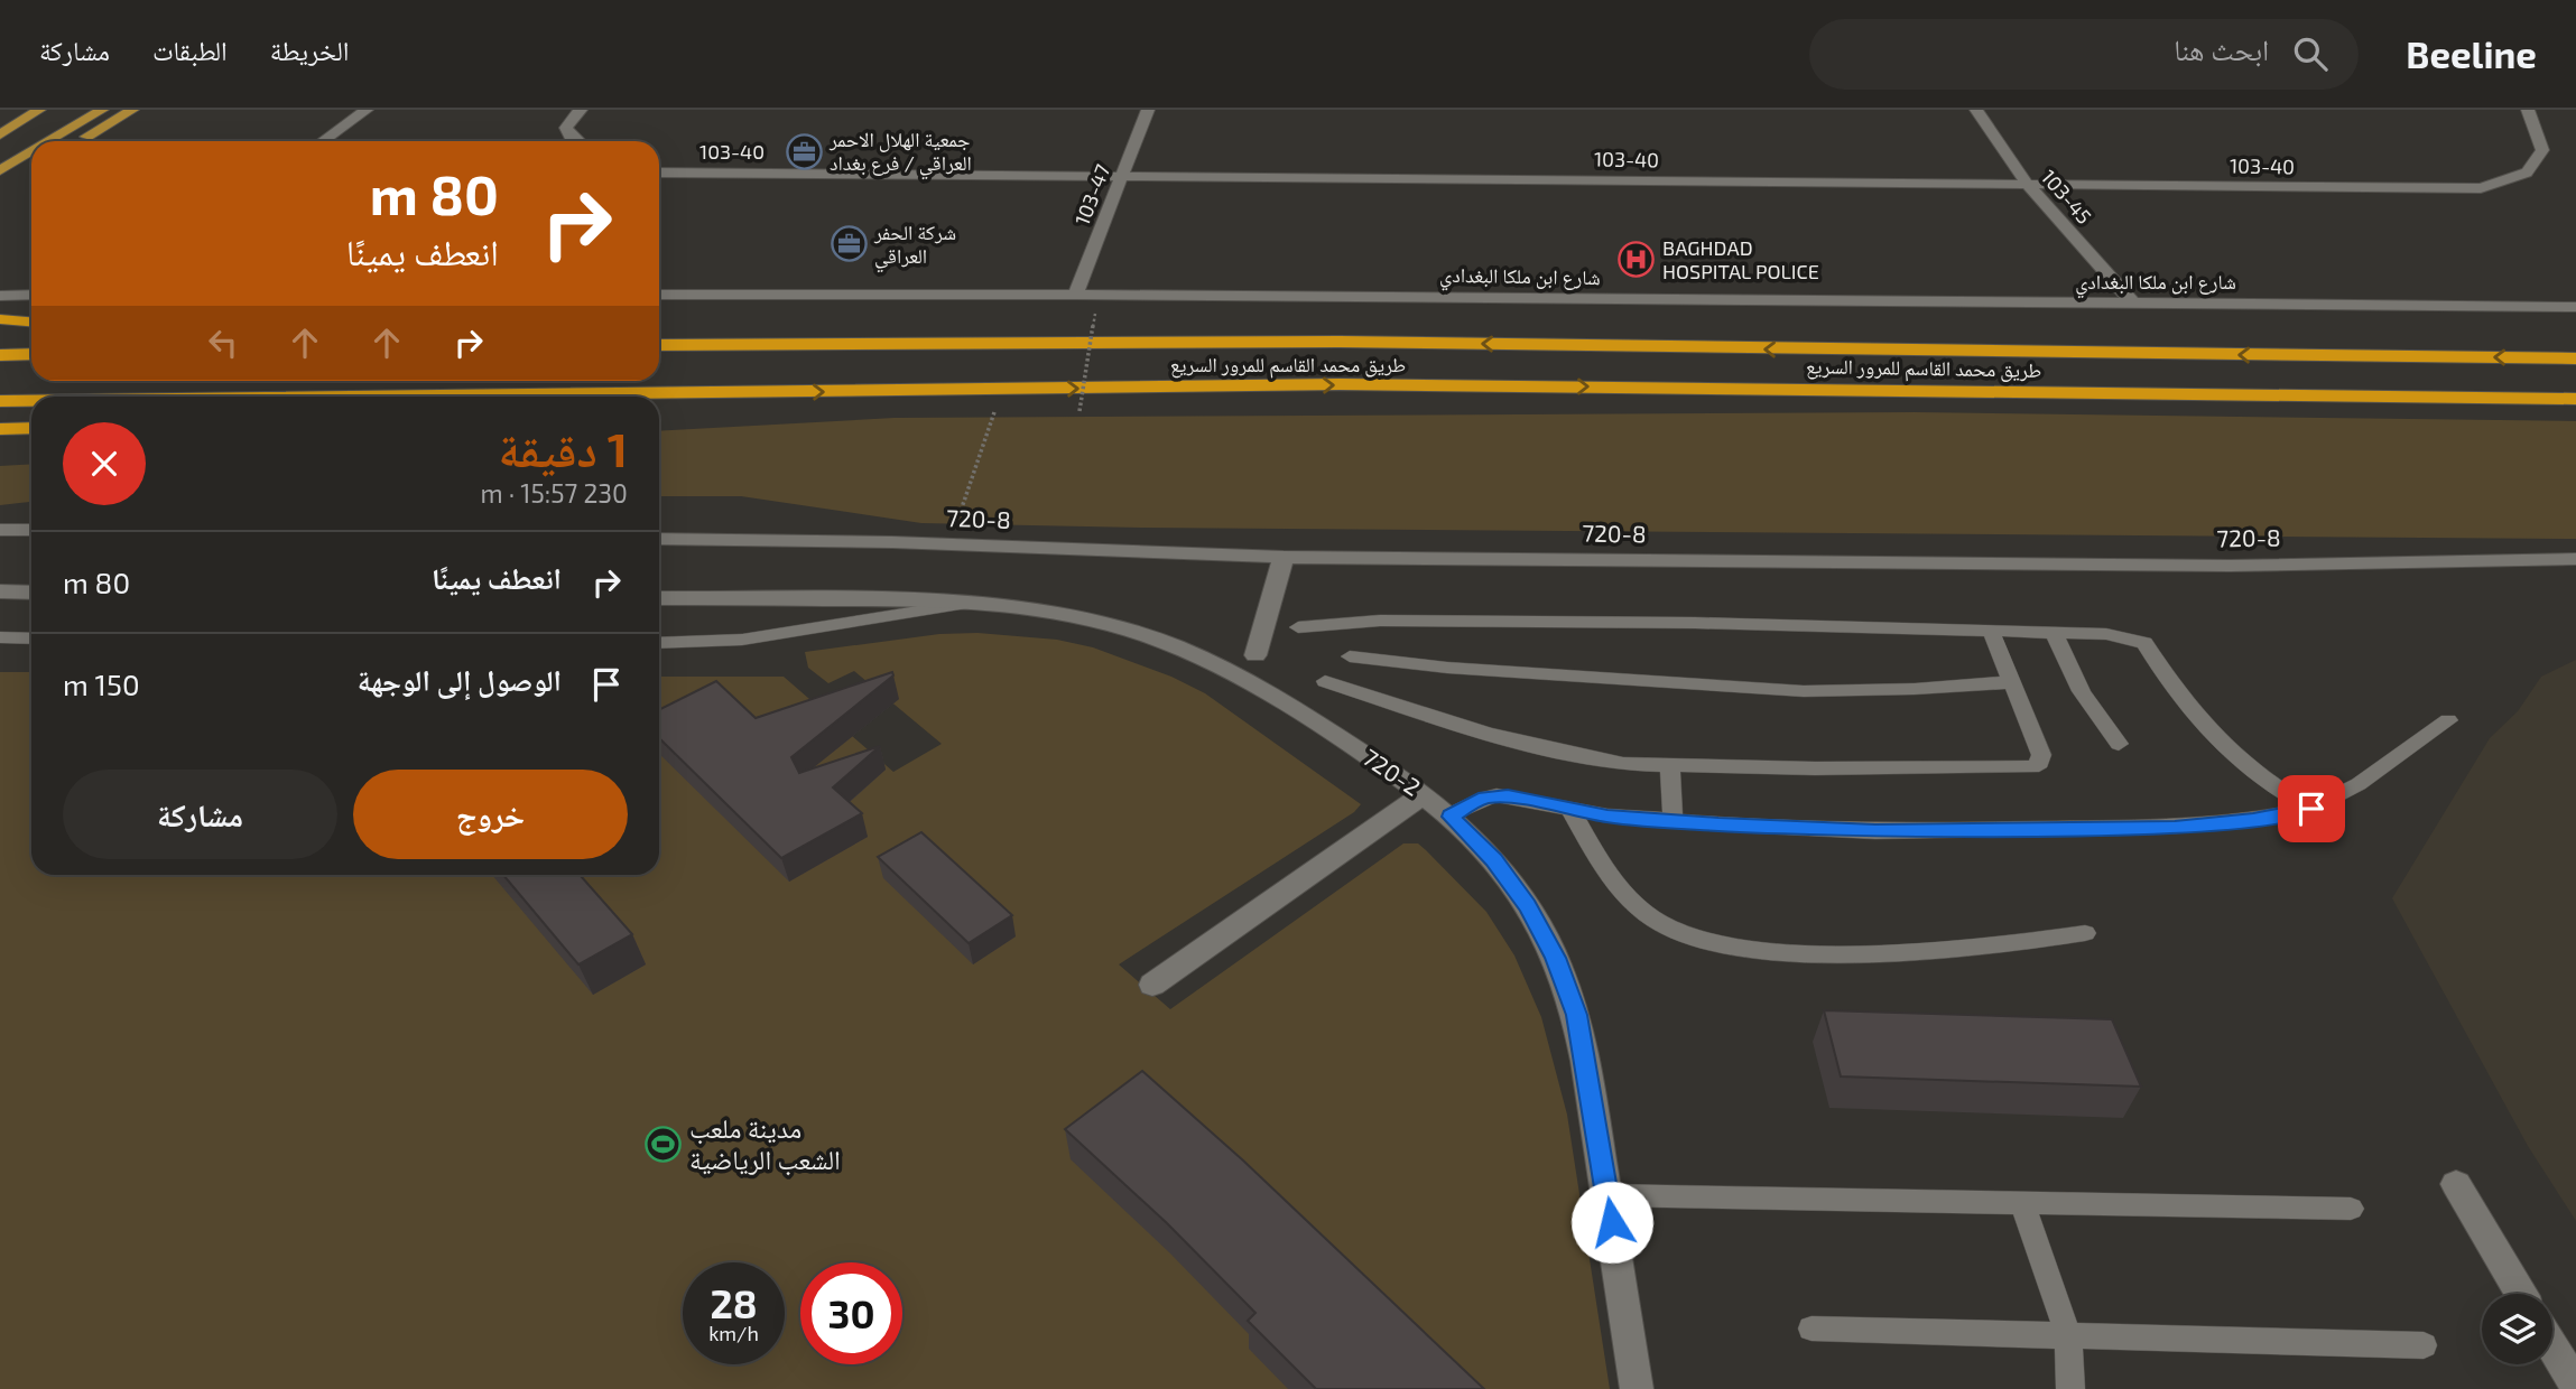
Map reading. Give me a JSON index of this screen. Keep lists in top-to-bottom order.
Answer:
{
  "streets": {
    "highway": ["طريق محمد القاسم للمرور السريع"],
    "street": [
      "103-40",
      "103-47",
      "103-45",
      "شارع ابن ملكا البغدادي",
      "720-8",
      "720-2"
    ]
  },
  "crossings": [
    ["103-40", "103-47"],
    ["103-40", "103-45"],
    ["103-47", "شارع ابن ملكا البغدادي"],
    ["103-45", "شارع ابن ملكا البغدادي"]
  ],
  "places": {
    "office": ["جمعية الهلال الاحمر العراقي / فرع بغداد", "شركة الحفر العراقي"],
    "hospital": ["BAGHDAD HOSPITAL POLICE"],
    "sports": ["مدينة ملعب الشعب الرياضية"]
  },
  "page": {
    "header": "Beeline",
    "search": "ابحث هنا",
    "nav": ["الخريطة", "الطبقات", "مشاركة"],
    "turn": ["80 m", "انعطف يمينًا"],
    "heading": ["1 دقيقة", "230 m · 15:57"],
    "list": [
      {
        "name": "انعطف يمينًا",
        "value": "80 m"
      },
      {
        "name": "الوصول إلى الوجهة",
        "value": "150 m"
      }
    ],
    "buttons": ["خروج", "مشاركة"],
    "speed": "28 km/h",
    "limit": "30"
  }
}
